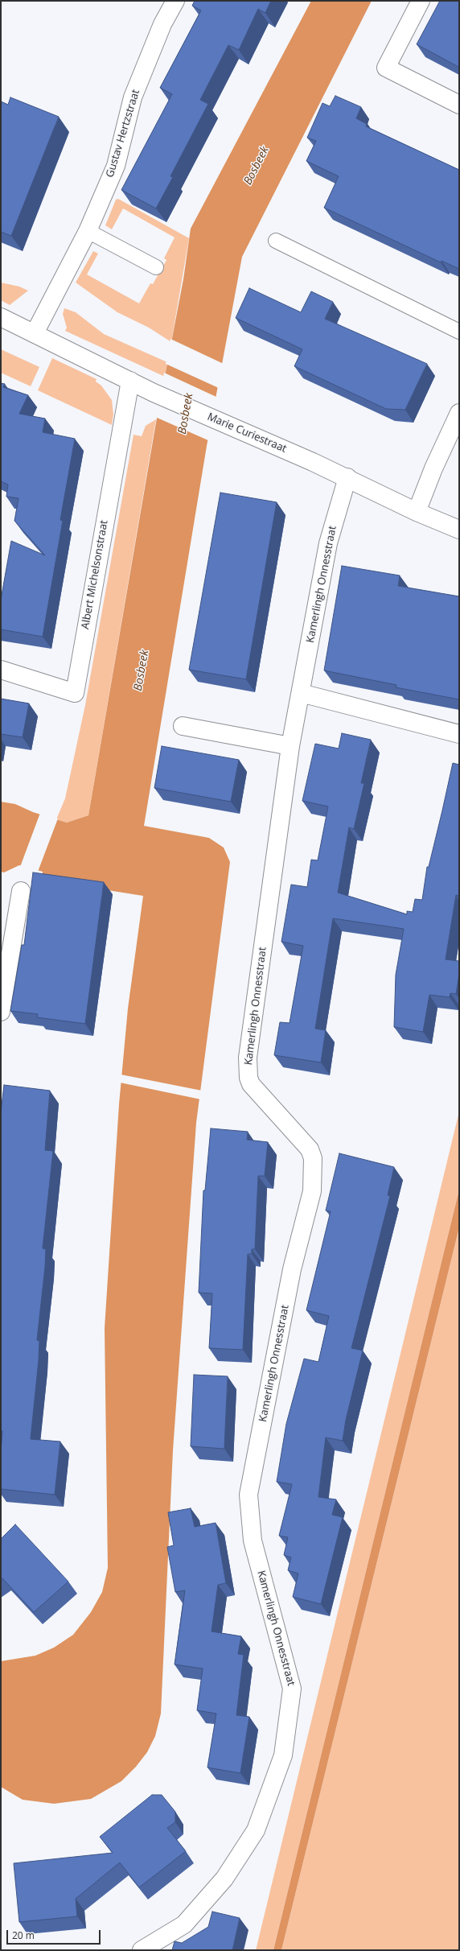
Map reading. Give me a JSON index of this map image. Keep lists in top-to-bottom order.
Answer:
{
  "streets": {
    "street": [
      "Gustav Hertzstraat",
      "Marie Curiestraat",
      "Albert Michelsonstraat",
      "Kamerlingh Onnesstraat"
    ]
  },
  "crossings": [
    ["Gustav Hertzstraat", "Marie Curiestraat"],
    ["Marie Curiestraat", "Albert Michelsonstraat"],
    ["Marie Curiestraat", "Kamerlingh Onnesstraat"]
  ],
  "water": ["Bosbeek"],
  "scale_bar": "20 m"
}
